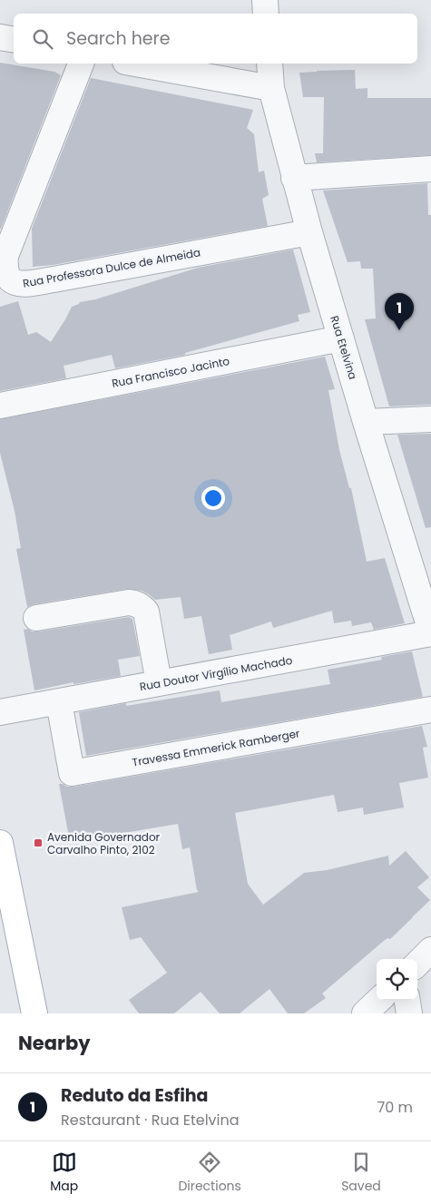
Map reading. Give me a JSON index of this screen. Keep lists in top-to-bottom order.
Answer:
{
  "streets": {
    "street": [
      "Rua Professora Dulce de Almeida",
      "Rua Etelvina",
      "Rua Francisco Jacinto",
      "Rua Doutor Virgílio Machado",
      "Travessa Emmerick Ramberger"
    ]
  },
  "crossings": [
    ["Rua Professora Dulce de Almeida", "Rua Etelvina"],
    ["Rua Etelvina", "Rua Francisco Jacinto"],
    ["Rua Etelvina", "Rua Doutor Virgílio Machado"],
    ["Rua Doutor Virgílio Machado", "Travessa Emmerick Ramberger"]
  ],
  "places": {
    "transit": ["Avenida Governador Carvalho Pinto, 2102"]
  },
  "page": {
    "search": "Search here",
    "pins": "1",
    "heading": "Nearby",
    "list": [
      {
        "mark": "1",
        "name": "Reduto da Esfiha",
        "note": "Restaurant · Rua Etelvina",
        "value": "70 m"
      }
    ],
    "nav": ["Map", "Directions", "Saved"]
  }
}
